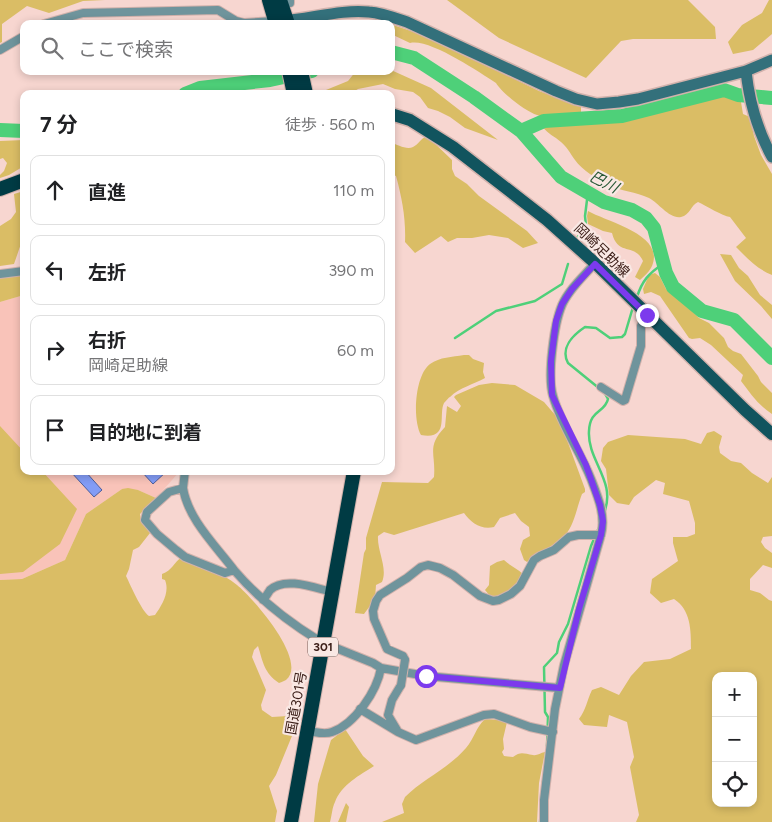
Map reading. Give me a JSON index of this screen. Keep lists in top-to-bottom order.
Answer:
{
  "streets": {
    "highway": ["301", "国道301号"],
    "main road": ["岡崎足助線"]
  },
  "water": ["巴川"],
  "page": {
    "search": "ここで検索",
    "heading": ["7 分", "徒歩 · 560 m"],
    "list": [
      ["直進", "110 m"],
      ["左折", "390 m"],
      ["右折", "岡崎足助線", "60 m"],
      "目的地に到着"
    ],
    "map_buttons": ["+", "−"]
  }
}
